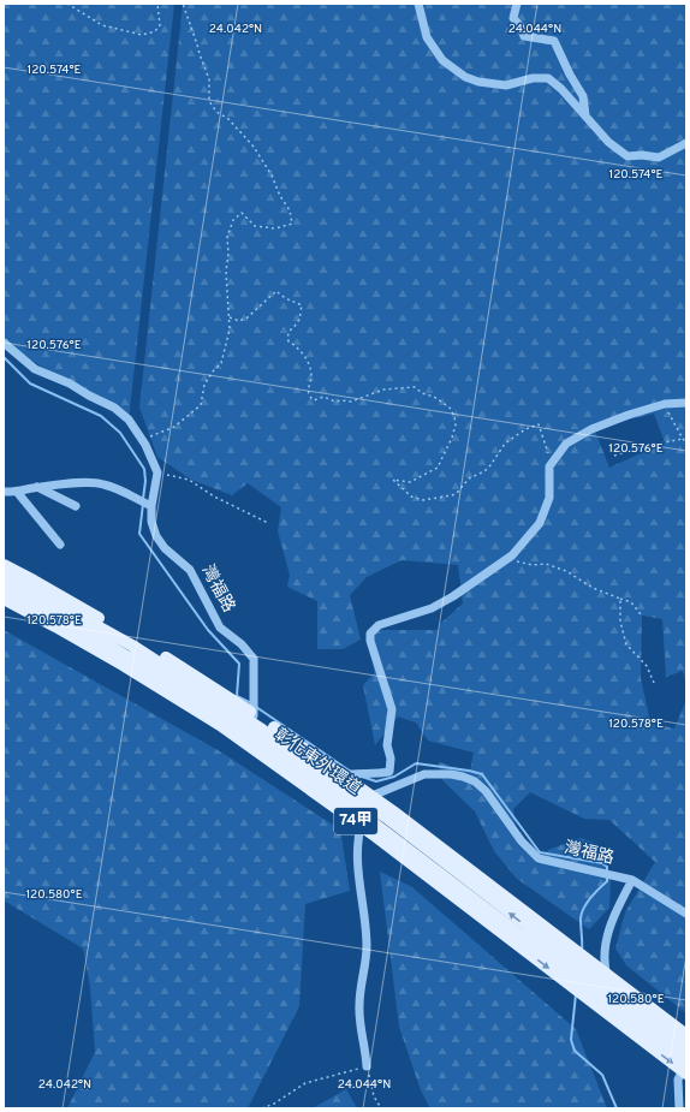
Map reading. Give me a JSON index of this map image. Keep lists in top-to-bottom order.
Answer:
{
  "streets": {
    "main road": ["彰化東外環道", "74甲"],
    "street": ["灣福路"]
  },
  "crossings": [
    ["灣福路", "彰化東外環道"]
  ],
  "coordinates": [
    "24.042°N",
    "24.044°N",
    "120.574°E",
    "120.576°E",
    "120.578°E",
    "120.580°E"
  ]
}
